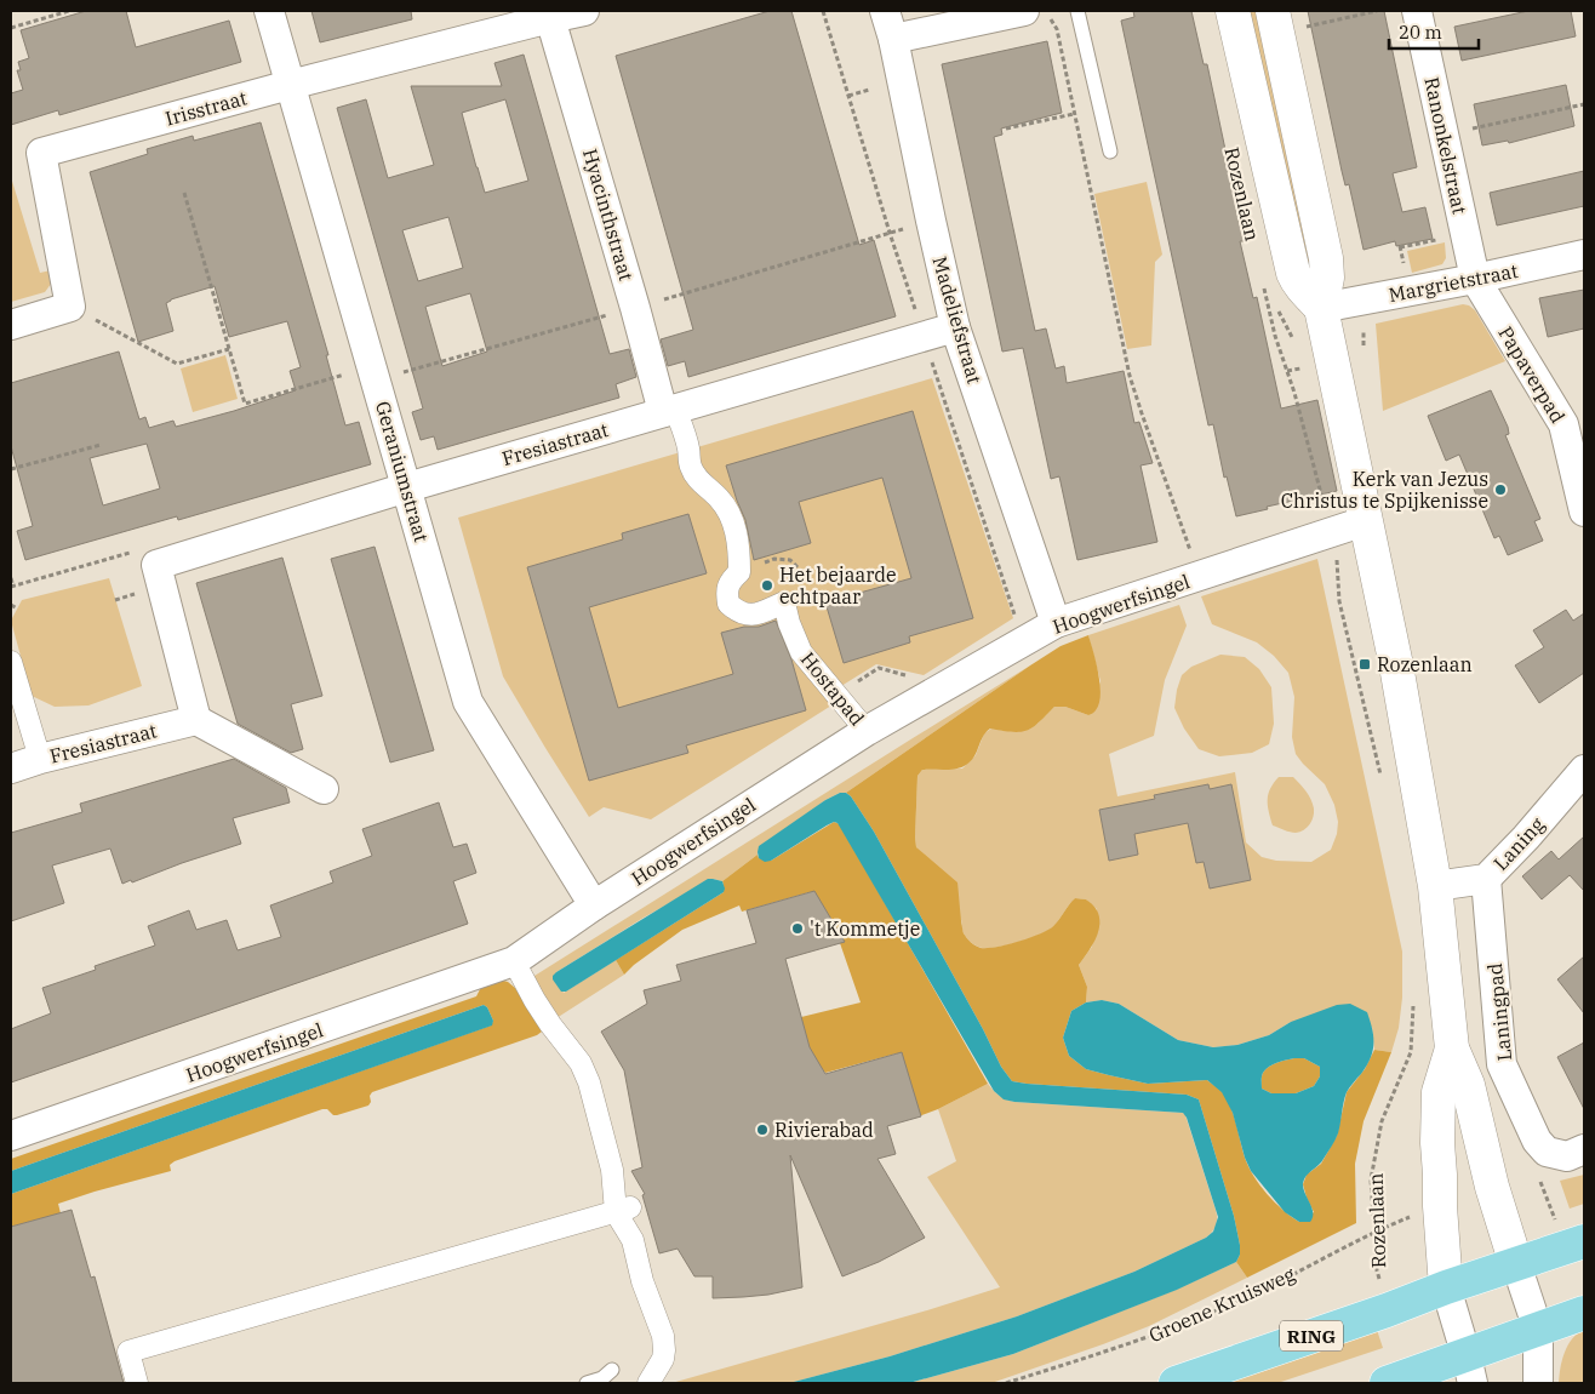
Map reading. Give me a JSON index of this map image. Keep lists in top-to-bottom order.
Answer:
{
  "streets": {
    "main road": ["RING"],
    "street": [
      "Irisstraat",
      "Ranonkelstraat",
      "Rozenlaan",
      "Hyacinthstraat",
      "Margrietstraat",
      "Madeliefstraat",
      "Papaverpad",
      "Fresiastraat",
      "Geraniumstraat",
      "Hoogwerfsingel",
      "Hostapad",
      "Laning",
      "Laningpad"
    ],
    "path": ["Groene Kruisweg"]
  },
  "crossings": [
    ["Irisstraat", "Hyacinthstraat"],
    ["Irisstraat", "Geraniumstraat"],
    ["Ranonkelstraat", "Margrietstraat"],
    ["Ranonkelstraat", "Papaverpad"],
    ["Rozenlaan", "Margrietstraat"],
    ["Rozenlaan", "Groene Kruisweg"],
    ["Hyacinthstraat", "Fresiastraat"],
    ["Margrietstraat", "Papaverpad"],
    ["Madeliefstraat", "Fresiastraat"],
    ["Madeliefstraat", "Hoogwerfsingel"],
    ["Fresiastraat", "Geraniumstraat"],
    ["Geraniumstraat", "Hoogwerfsingel"],
    ["Hoogwerfsingel", "Hostapad"],
    ["Laning", "Laningpad"]
  ],
  "places": {
    "other": [
      "Kerk van Jezus Christus te Spijkenisse",
      "Het bejaarde echtpaar",
      "'t Kommetje",
      "Rivierabad"
    ],
    "transit": ["Rozenlaan"]
  },
  "scale_bar": "20 m"
}
